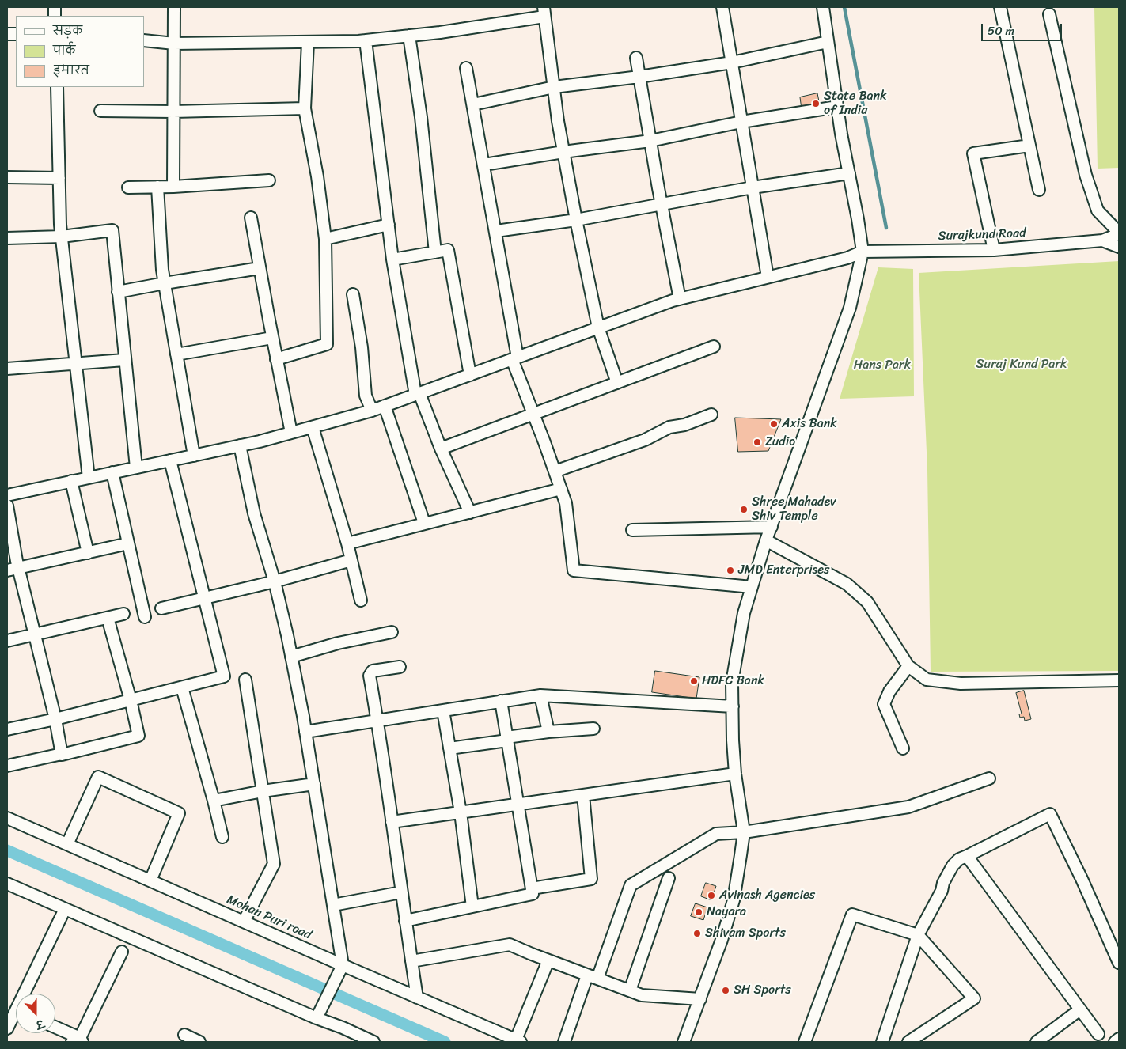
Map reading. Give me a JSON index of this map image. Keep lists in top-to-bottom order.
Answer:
{
  "streets": {
    "street": ["Surajkund Road", "Mohan Puri road"]
  },
  "parks": ["Suraj Kund Park", "Hans Park"],
  "places": [
    "State Bank of India",
    "Axis Bank",
    "Zudio",
    "Shree Mahadev Shiv Temple",
    "JMD Enterprises",
    "HDFC Bank",
    "Avinash Agencies",
    "Nayara",
    "Shivam Sports",
    "SH Sports"
  ],
  "legend": ["सड़क", "पार्क", "इमारत"],
  "scale_bar": "50 m",
  "north": "bottom"
}
